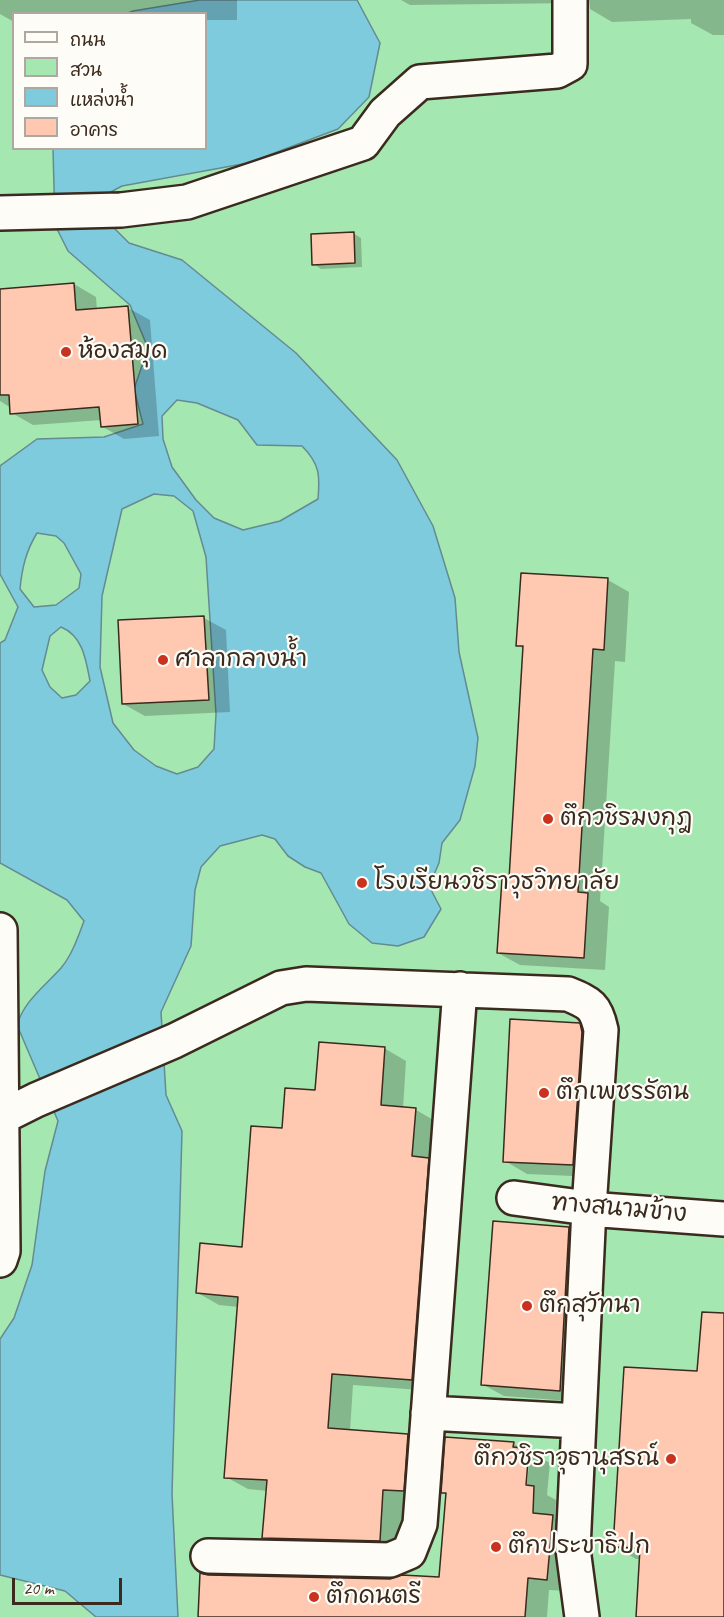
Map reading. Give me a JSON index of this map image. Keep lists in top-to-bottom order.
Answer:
{
  "streets": {
    "lane": ["ทางสนามข้าง"]
  },
  "places": [
    "ห้องสมุด",
    "ศาลากลางน้ำ",
    "ตึกวชิรมงกุฎ",
    "โรงเรียนวชิราวุธวิทยาลัย",
    "ตึกเพชรรัตน",
    "ตึกสุวัทนา",
    "ตึกวชิราวุธานุสรณ์",
    "ตึกประขาธิปก",
    "ตึกดนตรี"
  ],
  "legend": [
    "ถนน",
    "สวน",
    "แหล่งน้ำ",
    "อาคาร"
  ],
  "scale_bar": "20 m"
}
